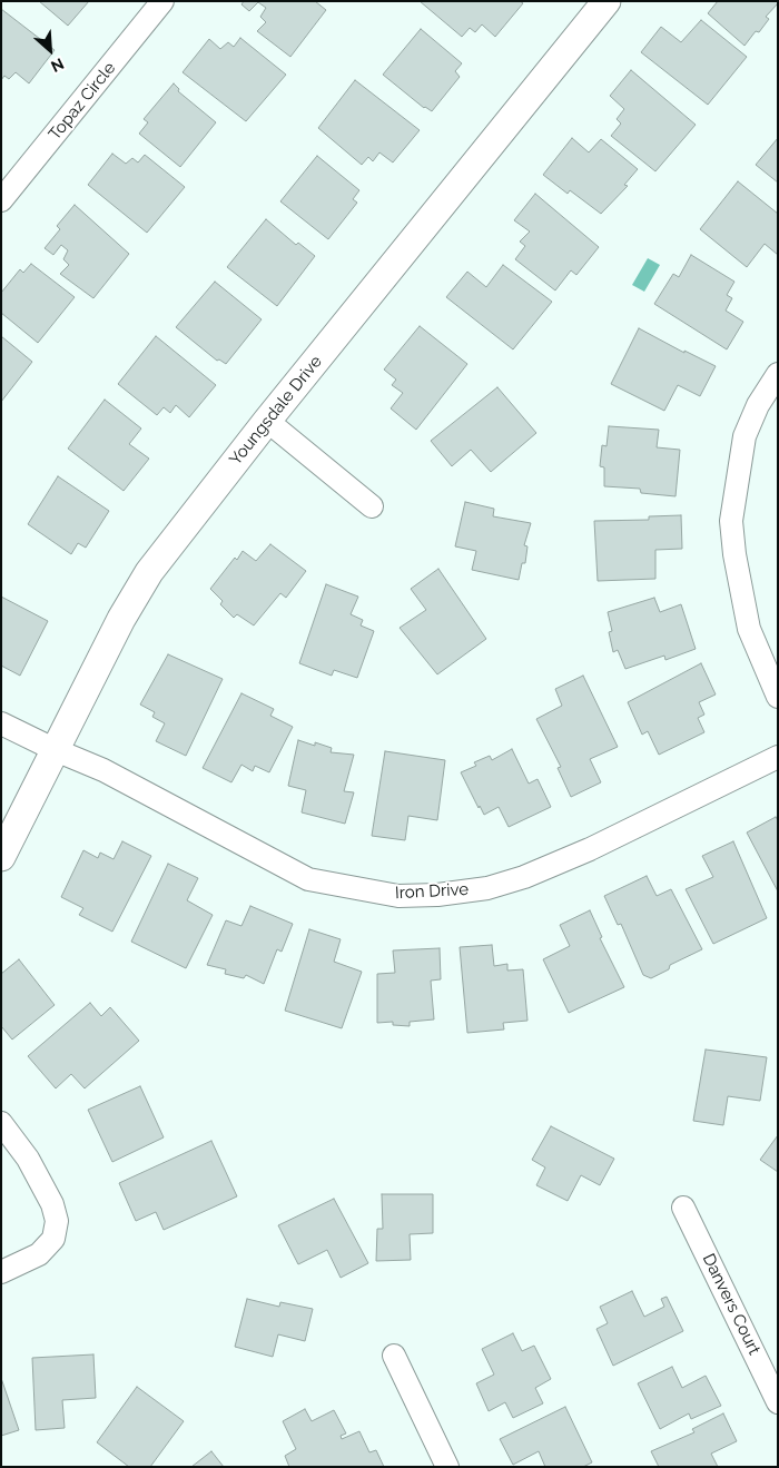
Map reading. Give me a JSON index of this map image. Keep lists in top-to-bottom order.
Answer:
{
  "streets": {
    "street": [
      "Topaz Circle",
      "Youngsdale Drive",
      "Iron Drive",
      "Danvers Court"
    ]
  },
  "crossings": [
    ["Youngsdale Drive", "Iron Drive"]
  ],
  "north": "bottom right"
}
